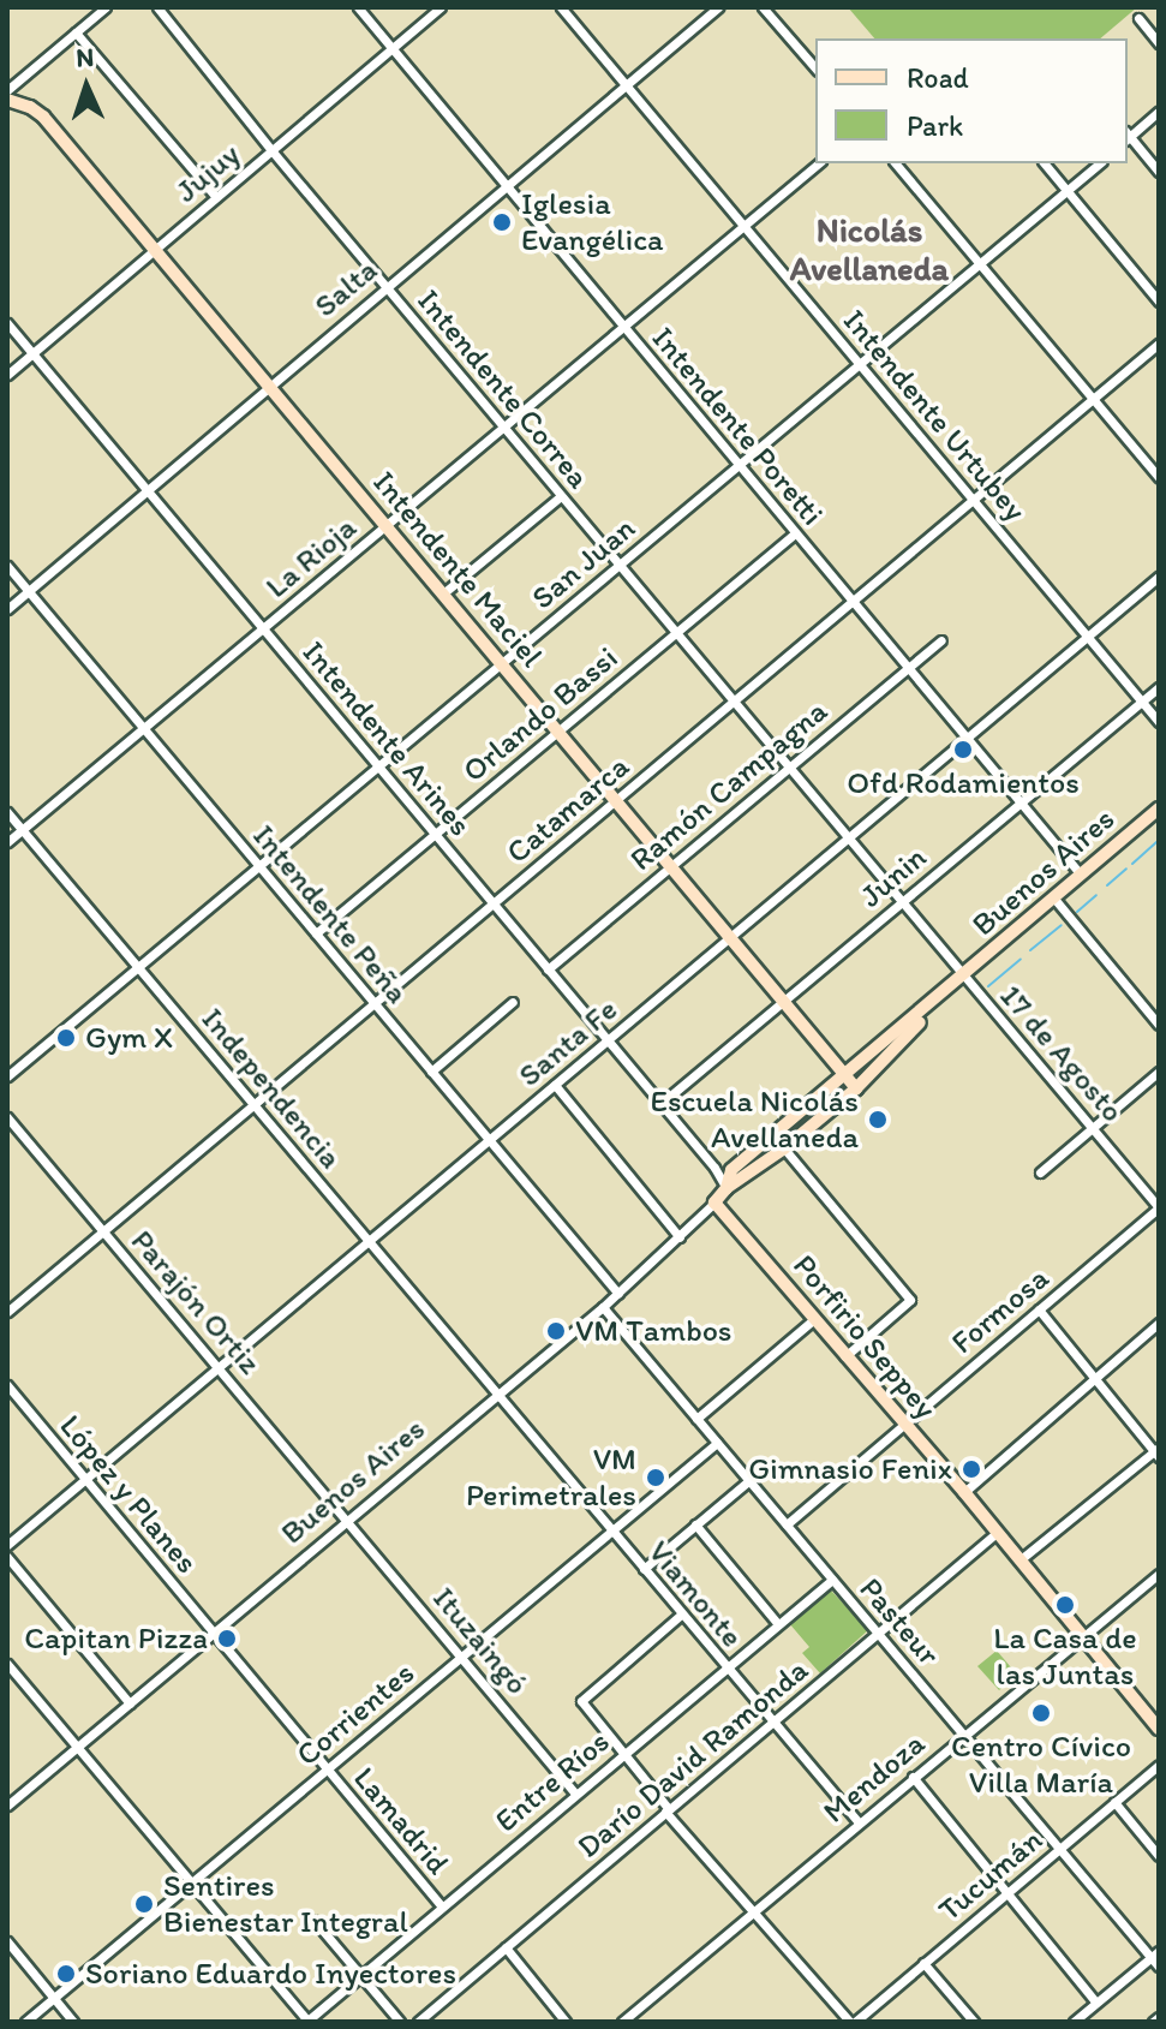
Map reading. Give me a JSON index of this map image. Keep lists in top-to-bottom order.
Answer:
{
  "streets": {
    "main road": ["Intendente Maciel", "Buenos Aires", "Porfirio Seppey"],
    "street": [
      "Jujuy",
      "Salta",
      "Intendente Correa",
      "Intendente Urtubey",
      "Intendente Poretti",
      "La Rioja",
      "San Juan",
      "Orlando Bassi",
      "Intendente Arines",
      "Ramón Campagna",
      "Catamarca",
      "Junin",
      "Intendente Peña",
      "Santa Fe",
      "17 de Agosto",
      "Independencia",
      "Parajón Ortiz",
      "Formosa",
      "López y Planes",
      "Viamonte",
      "Pasteur",
      "Ituzaingó",
      "Corrientes",
      "Darío David Ramonda",
      "Mendoza",
      "Entre Ríos",
      "Lamadrid",
      "Tucumán"
    ]
  },
  "crossings": [
    ["Jujuy", "Intendente Correa"],
    ["Jujuy", "Intendente Poretti"],
    ["Jujuy", "Intendente Maciel"],
    ["Jujuy", "Intendente Arines"],
    ["Salta", "Intendente Correa"],
    ["Salta", "Intendente Urtubey"],
    ["Salta", "Intendente Poretti"],
    ["Salta", "Intendente Maciel"],
    ["Salta", "Intendente Arines"],
    ["Salta", "Intendente Peña"],
    ["Intendente Correa", "La Rioja"],
    ["Intendente Correa", "San Juan"],
    ["Intendente Correa", "Orlando Bassi"],
    ["Intendente Correa", "Ramón Campagna"],
    ["Intendente Correa", "Catamarca"],
    ["Intendente Correa", "Buenos Aires"],
    ["Intendente Correa", "Junin"],
    ["Intendente Correa", "Santa Fe"],
    ["Intendente Correa", "17 de Agosto"],
    ["Intendente Urtubey", "La Rioja"],
    ["Intendente Urtubey", "San Juan"],
    ["Intendente Urtubey", "Catamarca"],
    ["Intendente Urtubey", "Junin"],
    ["Intendente Urtubey", "Santa Fe"],
    ["Intendente Poretti", "La Rioja"],
    ["Intendente Poretti", "San Juan"],
    ["Intendente Poretti", "Orlando Bassi"],
    ["Intendente Poretti", "Ramón Campagna"],
    ["Intendente Poretti", "Catamarca"],
    ["Intendente Poretti", "Buenos Aires"],
    ["Intendente Poretti", "Junin"],
    ["Intendente Poretti", "Santa Fe"],
    ["La Rioja", "Intendente Maciel"],
    ["La Rioja", "Intendente Arines"],
    ["La Rioja", "Intendente Peña"],
    ["La Rioja", "Independencia"],
    ["San Juan", "Intendente Maciel"],
    ["San Juan", "Intendente Arines"],
    ["San Juan", "Intendente Peña"],
    ["San Juan", "Independencia"],
    ["Intendente Maciel", "Orlando Bassi"],
    ["Intendente Maciel", "Ramón Campagna"],
    ["Intendente Maciel", "Catamarca"],
    ["Intendente Maciel", "Buenos Aires"],
    ["Intendente Maciel", "Junin"],
    ["Intendente Maciel", "Santa Fe"],
    ["Orlando Bassi", "Intendente Arines"],
    ["Orlando Bassi", "Intendente Peña"],
    ["Intendente Arines", "Ramón Campagna"],
    ["Intendente Arines", "Catamarca"],
    ["Intendente Arines", "Buenos Aires"],
    ["Intendente Arines", "Junin"],
    ["Intendente Arines", "Santa Fe"],
    ["Catamarca", "Intendente Peña"],
    ["Catamarca", "Independencia"],
    ["Catamarca", "Parajón Ortiz"],
    ["Buenos Aires", "Intendente Peña"],
    ["Buenos Aires", "17 de Agosto"],
    ["Buenos Aires", "Independencia"],
    ["Buenos Aires", "Parajón Ortiz"],
    ["Buenos Aires", "Porfirio Seppey"],
    ["Buenos Aires", "López y Planes"],
    ["Buenos Aires", "Viamonte"],
    ["Buenos Aires", "Pasteur"],
    ["Buenos Aires", "Ituzaingó"],
    ["Buenos Aires", "Lamadrid"],
    ["Intendente Peña", "Santa Fe"],
    ["Santa Fe", "Independencia"],
    ["Santa Fe", "Parajón Ortiz"],
    ["Santa Fe", "López y Planes"],
    ["17 de Agosto", "Formosa"],
    ["Independencia", "Viamonte"],
    ["Parajón Ortiz", "Ituzaingó"],
    ["Formosa", "Porfirio Seppey"],
    ["Formosa", "Pasteur"],
    ["Porfirio Seppey", "Darío David Ramonda"],
    ["Porfirio Seppey", "Mendoza"],
    ["López y Planes", "Lamadrid"],
    ["Viamonte", "Corrientes"],
    ["Viamonte", "Darío David Ramonda"],
    ["Viamonte", "Mendoza"],
    ["Viamonte", "Entre Ríos"],
    ["Pasteur", "Corrientes"],
    ["Pasteur", "Darío David Ramonda"],
    ["Pasteur", "Mendoza"],
    ["Pasteur", "Entre Ríos"],
    ["Pasteur", "Tucumán"],
    ["Ituzaingó", "Corrientes"],
    ["Ituzaingó", "Entre Ríos"],
    ["Corrientes", "Lamadrid"],
    ["Entre Ríos", "Lamadrid"]
  ],
  "districts": ["Nicolás Avellaneda"],
  "places": [
    "Iglesia Evangélica",
    "Ofd Rodamientos",
    "Gym X",
    "Escuela Nicolás Avellaneda",
    "VM Tambos",
    "Gimnasio Fenix",
    "VM Perimetrales",
    "La Casa de las Juntas",
    "Capitan Pizza",
    "Centro Cívico Villa María",
    "Sentires Bienestar Integral",
    "Soriano Eduardo Inyectores"
  ],
  "legend": ["Road", "Park"],
  "north": "top"
}
